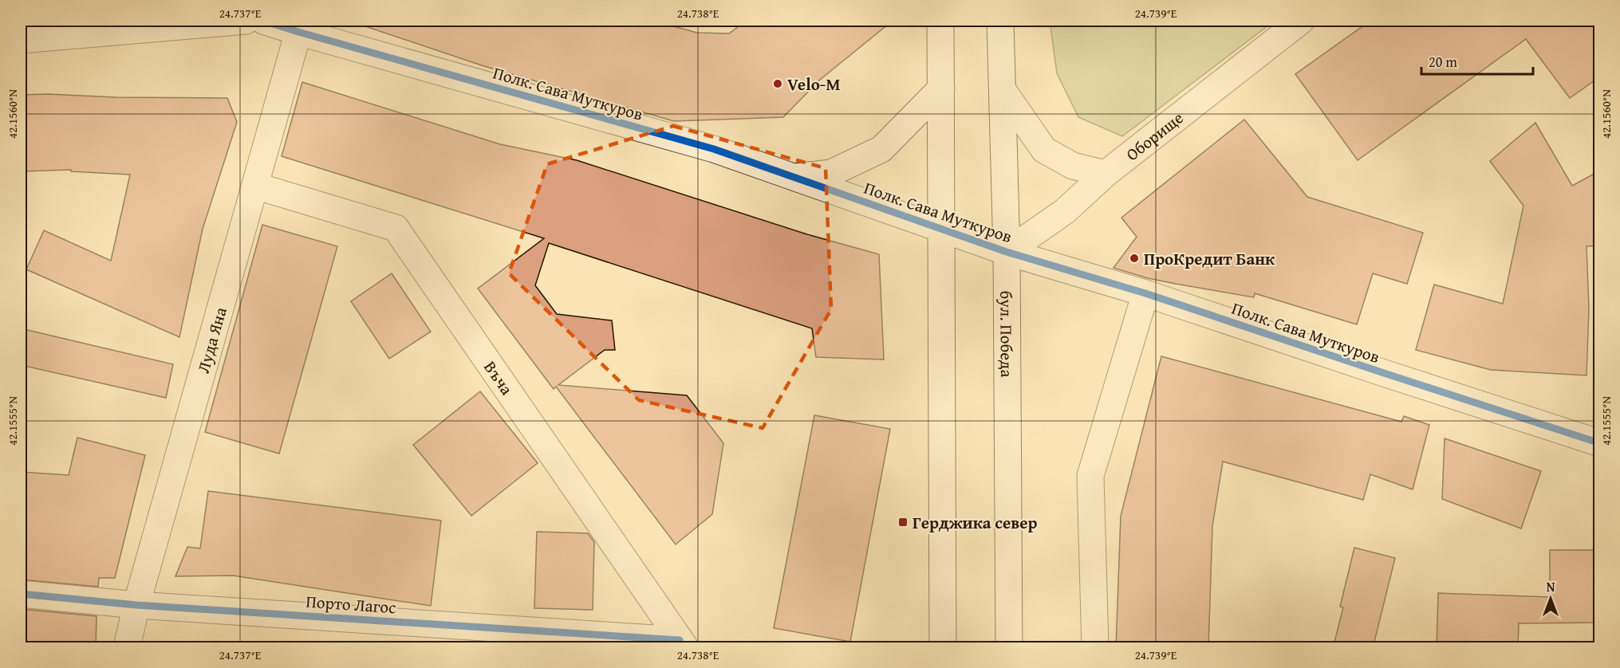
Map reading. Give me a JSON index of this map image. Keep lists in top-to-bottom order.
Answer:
{
  "streets": {
    "street": [
      "Полк. Сава Муткуров",
      "Оборище",
      "бул. Победа",
      "Луда Яна",
      "Въча",
      "Порто Лагос"
    ]
  },
  "crossings": [
    ["Полк. Сава Муткуров", "Оборище"],
    ["Полк. Сава Муткуров", "бул. Победа"],
    ["Полк. Сава Муткуров", "Луда Яна"],
    ["Оборище", "бул. Победа"],
    ["Луда Яна", "Въча"],
    ["Луда Яна", "Порто Лагос"],
    ["Въча", "Порто Лагос"]
  ],
  "places": {
    "other": ["Velo-M", "ПроКредит Банк"],
    "transit": ["Герджика север"]
  },
  "scale_bar": "20 m",
  "north": "top",
  "coordinates": [
    "24.737°E",
    "24.738°E",
    "24.739°E",
    "42.1560°N",
    "42.1555°N"
  ]
}
